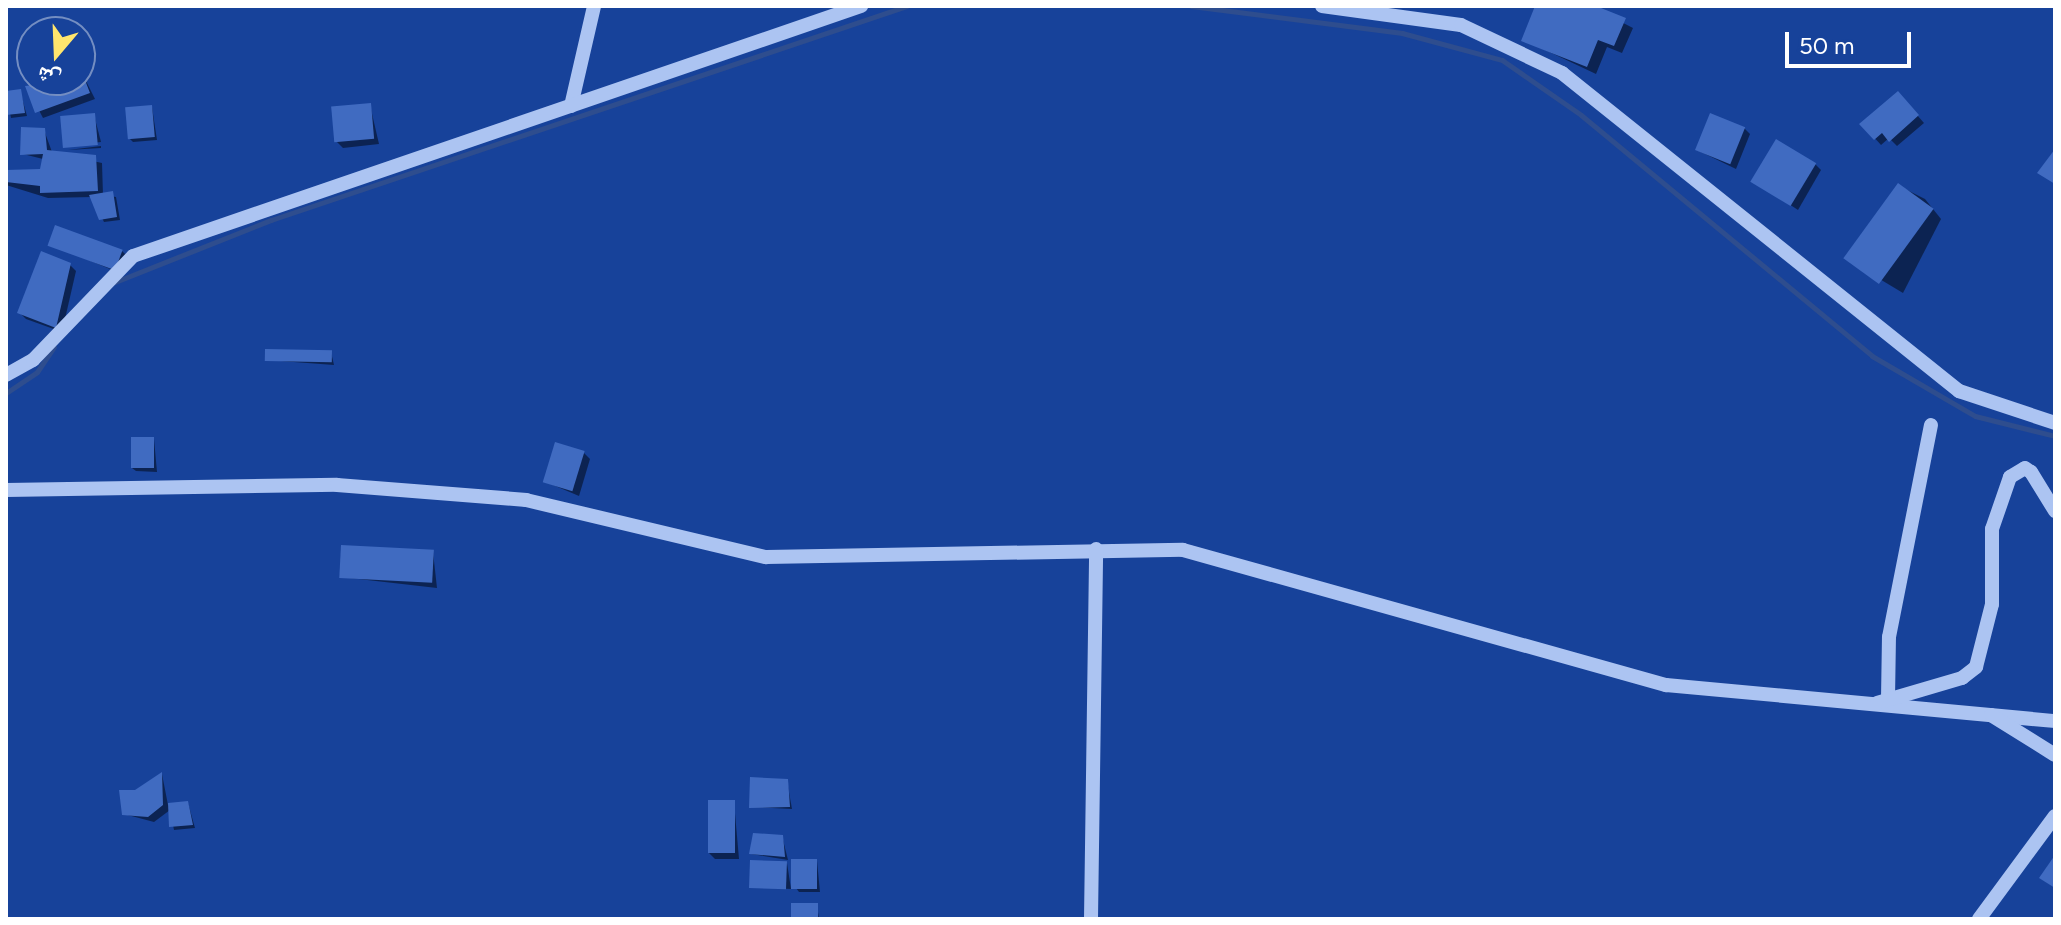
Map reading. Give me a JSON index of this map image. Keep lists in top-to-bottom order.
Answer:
{
  "scale_bar": "50 m",
  "north": "bottom"
}
